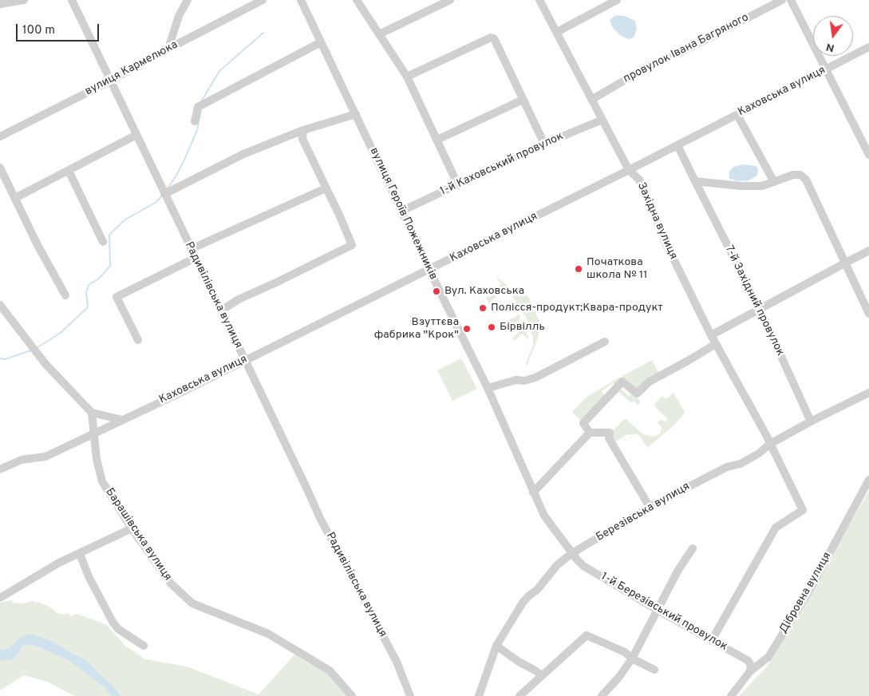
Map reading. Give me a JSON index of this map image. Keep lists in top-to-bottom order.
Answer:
{
  "streets": {
    "street": [
      "провулок Івана Багряного",
      "вулиця Кармелюка",
      "Каховська вулиця",
      "1-й Каховський провулок",
      "вулиця Героїв Пожежників",
      "Західна вулиця",
      "Радивілівська вулиця",
      "7-й Західний провулок",
      "Березівська вулиця",
      "Барашівська вулиця",
      "Дібровна вулиця",
      "1-й Березівський провулок"
    ]
  },
  "crossings": [
    ["провулок Івана Багряного", "Західна вулиця"],
    ["вулиця Кармелюка", "Радивілівська вулиця"],
    ["Каховська вулиця", "вулиця Героїв Пожежників"],
    ["Каховська вулиця", "Західна вулиця"],
    ["Каховська вулиця", "Радивілівська вулиця"],
    ["Каховська вулиця", "7-й Західний провулок"],
    ["Каховська вулиця", "Барашівська вулиця"],
    ["1-й Каховський провулок", "вулиця Героїв Пожежників"],
    ["1-й Каховський провулок", "Західна вулиця"],
    ["вулиця Героїв Пожежників", "Березівська вулиця"],
    ["вулиця Героїв Пожежників", "1-й Березівський провулок"],
    ["Західна вулиця", "Березівська вулиця"],
    ["Західна вулиця", "1-й Березівський провулок"],
    ["7-й Західний провулок", "Березівська вулиця"],
    ["Березівська вулиця", "1-й Березівський провулок"],
    ["Дібровна вулиця", "1-й Березівський провулок"]
  ],
  "places": [
    "Початкова школа № 11",
    "Вул. Каховська",
    "Полісся-продукт;Квара-продукт",
    "Бірвілль",
    "Взуттєва фабрика \"Крок\""
  ],
  "scale_bar": "100 m",
  "north": "bottom"
}
